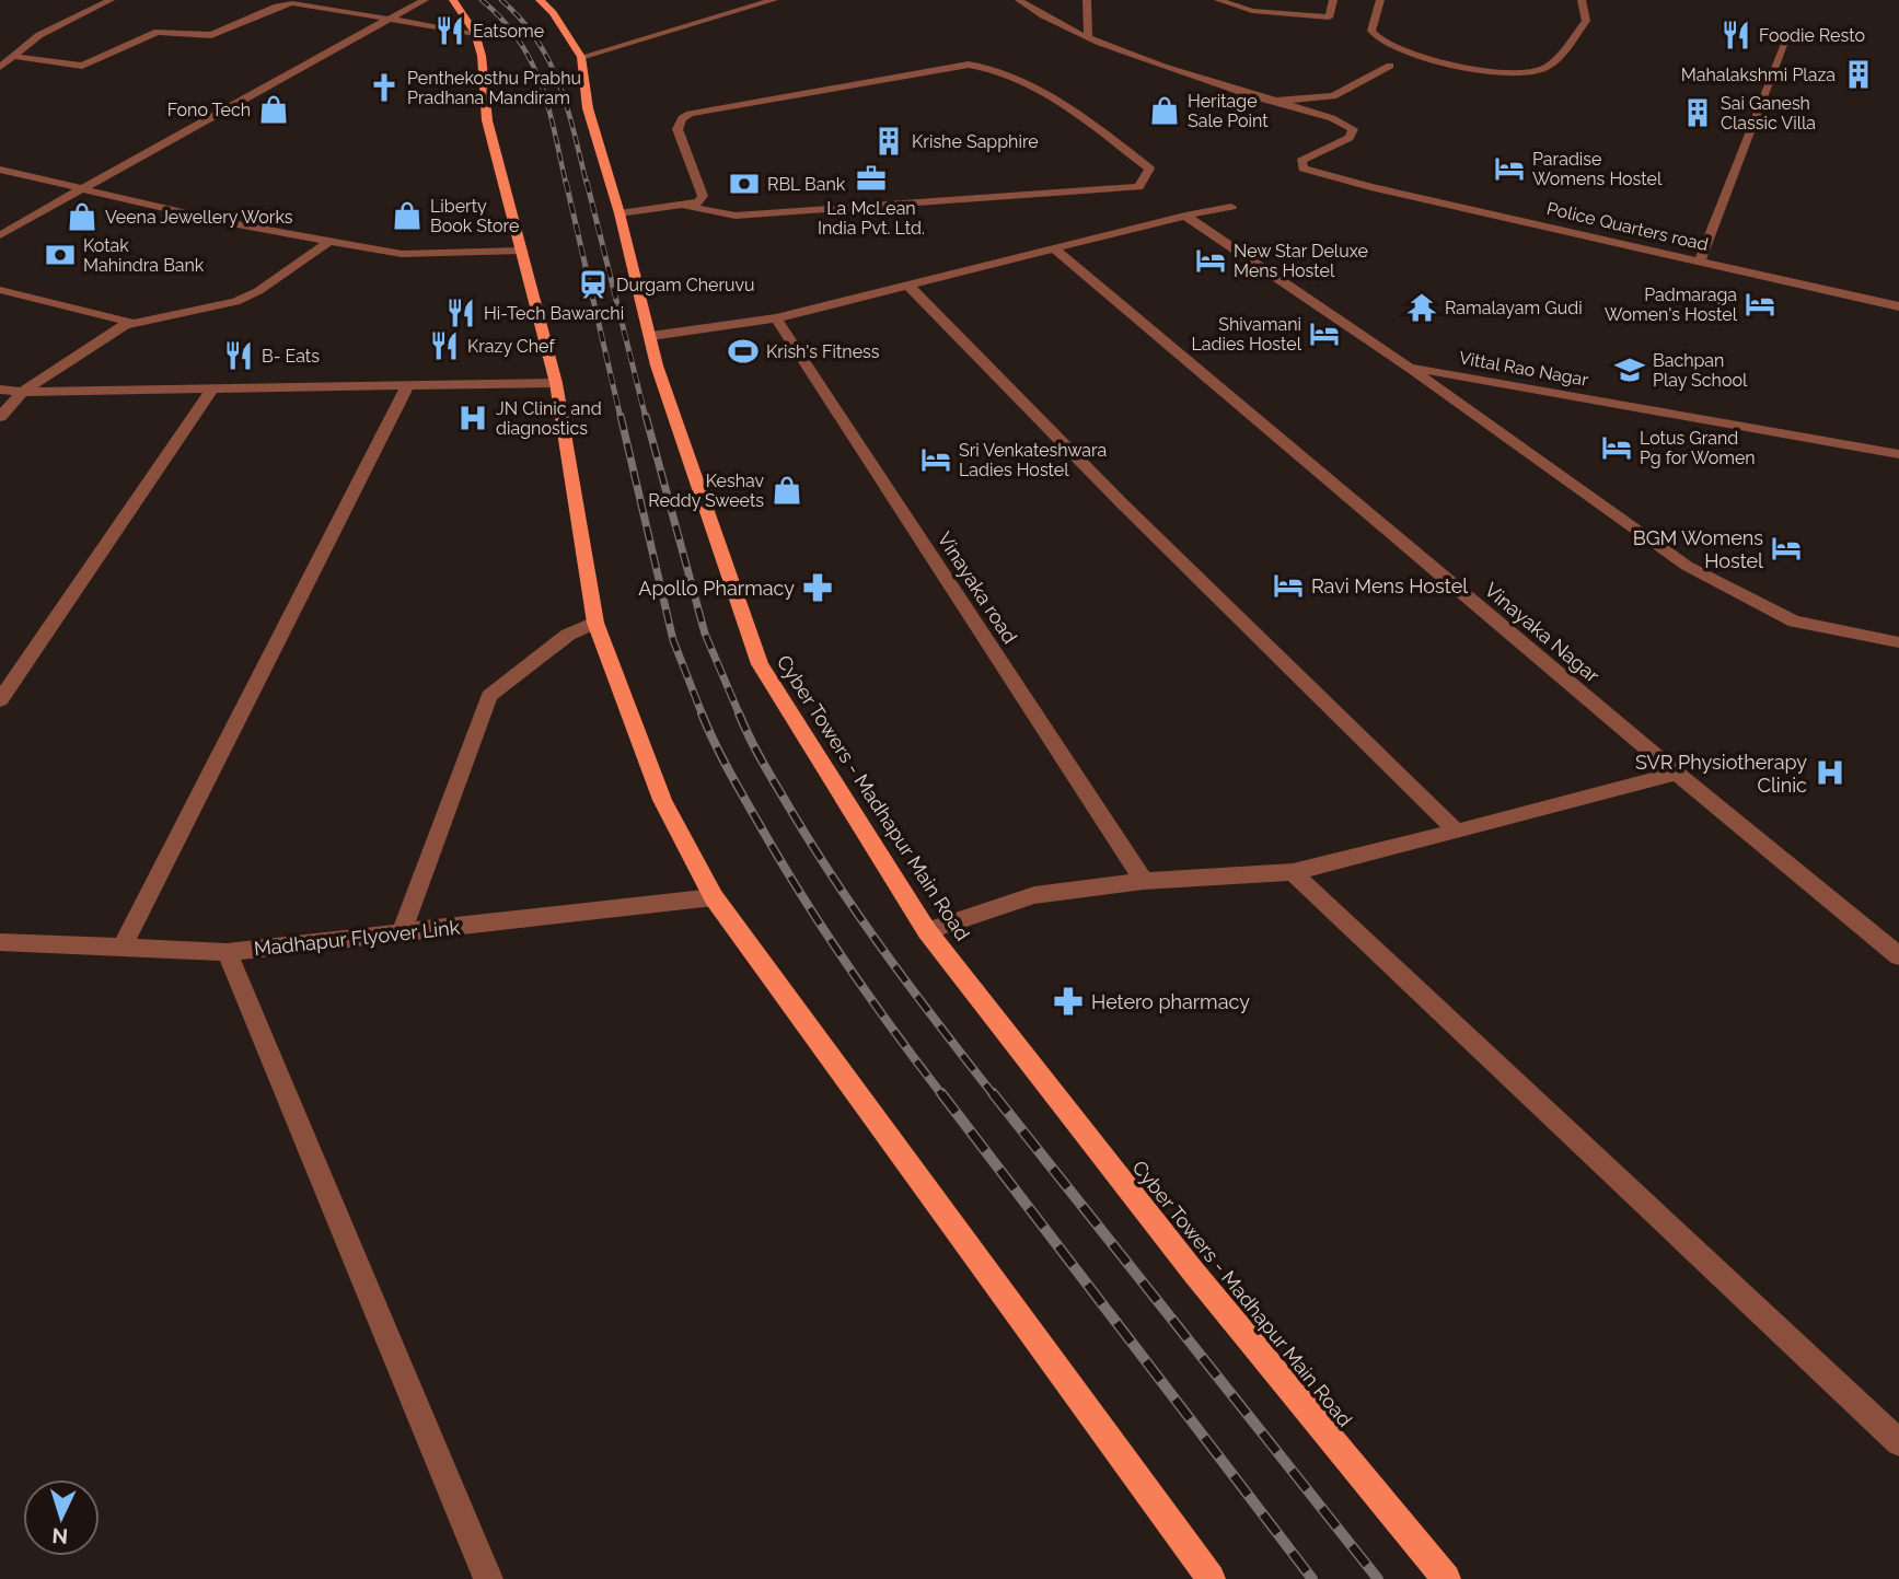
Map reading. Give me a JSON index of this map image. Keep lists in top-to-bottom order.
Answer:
{
  "streets": {
    "main road": ["Cyber Towers - Madhapur Main Road"],
    "street": [
      "Police Quarters road",
      "Vittal Rao Nagar",
      "Vinayaka road",
      "Vinayaka Nagar",
      "Madhapur Flyover Link"
    ]
  },
  "places": {
    "restaurant": [
      "Eatsome",
      "Foodie Resto",
      "Hi-Tech Bawarchi",
      "Krazy Chef",
      "B- Eats"
    ],
    "building": ["Mahalakshmi Plaza", "Sai Ganesh Classic Villa", "Krishe Sapphire"],
    "church": ["Penthekosthu Prabhu Pradhana Mandiram"],
    "shop": [
      "Fono Tech",
      "Heritage Sale Point",
      "Liberty Book Store",
      "Veena Jewellery Works",
      "Keshav Reddy Sweets"
    ],
    "hotel": [
      "Paradise Womens Hostel",
      "New Star Deluxe Mens Hostel",
      "Padmaraga Women's Hostel",
      "Shivamani Ladies Hostel",
      "Lotus Grand Pg for Women",
      "Sri Venkateshwara Ladies Hostel",
      "BGM Womens Hostel",
      "Ravi Mens Hostel"
    ],
    "office": ["La McLean India Pvt. Ltd."],
    "bank": ["RBL Bank", "Kotak Mahindra Bank"],
    "station": ["Durgam Cheruvu"],
    "temple": ["Ramalayam Gudi"],
    "sports": ["Krish's Fitness"],
    "school or university": ["Bachpan Play School"],
    "hospital": ["JN Clinic and diagnostics", "SVR Physiotherapy Clinic"],
    "pharmacy": ["Apollo Pharmacy", "Hetero pharmacy"]
  },
  "north": "bottom"
}
